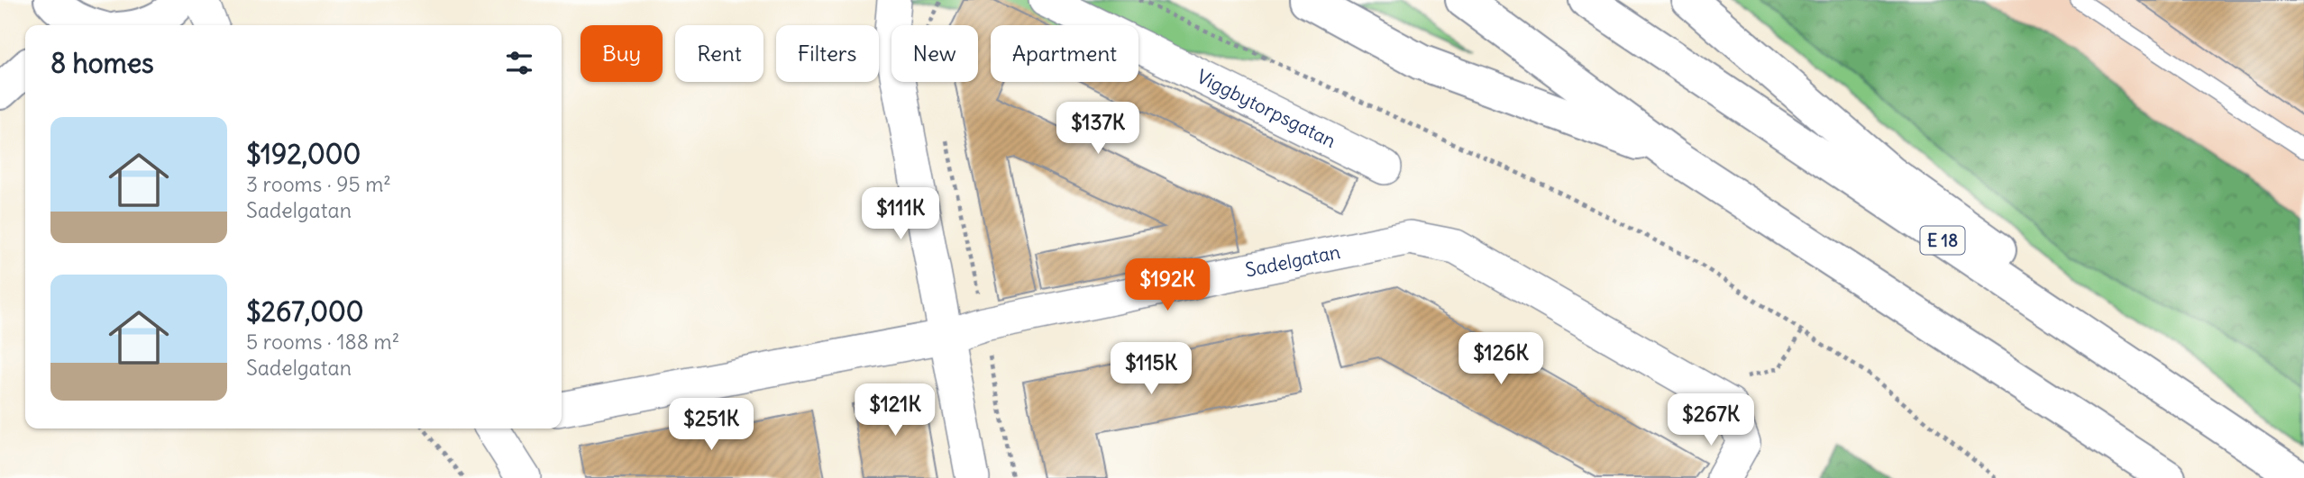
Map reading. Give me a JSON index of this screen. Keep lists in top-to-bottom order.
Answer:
{
  "streets": {
    "main road": ["E 18"],
    "street": ["Viggbytorpsgatan", "Sadelgatan"]
  },
  "page": {
    "chip": [
      "Buy",
      "Rent",
      "Filters",
      "New",
      "Apartment"
    ],
    "heading": "8 homes",
    "list": [
      {
        "name": "$192,000",
        "note": "3 rooms · 95 m² · Sadelgatan"
      },
      {
        "name": "$267,000",
        "note": "5 rooms · 188 m² · Sadelgatan"
      }
    ],
    "price": [
      "$137K",
      "$111K",
      "$192K",
      "$126K",
      "$115K",
      "$121K",
      "$267K",
      "$251K"
    ]
  }
}
